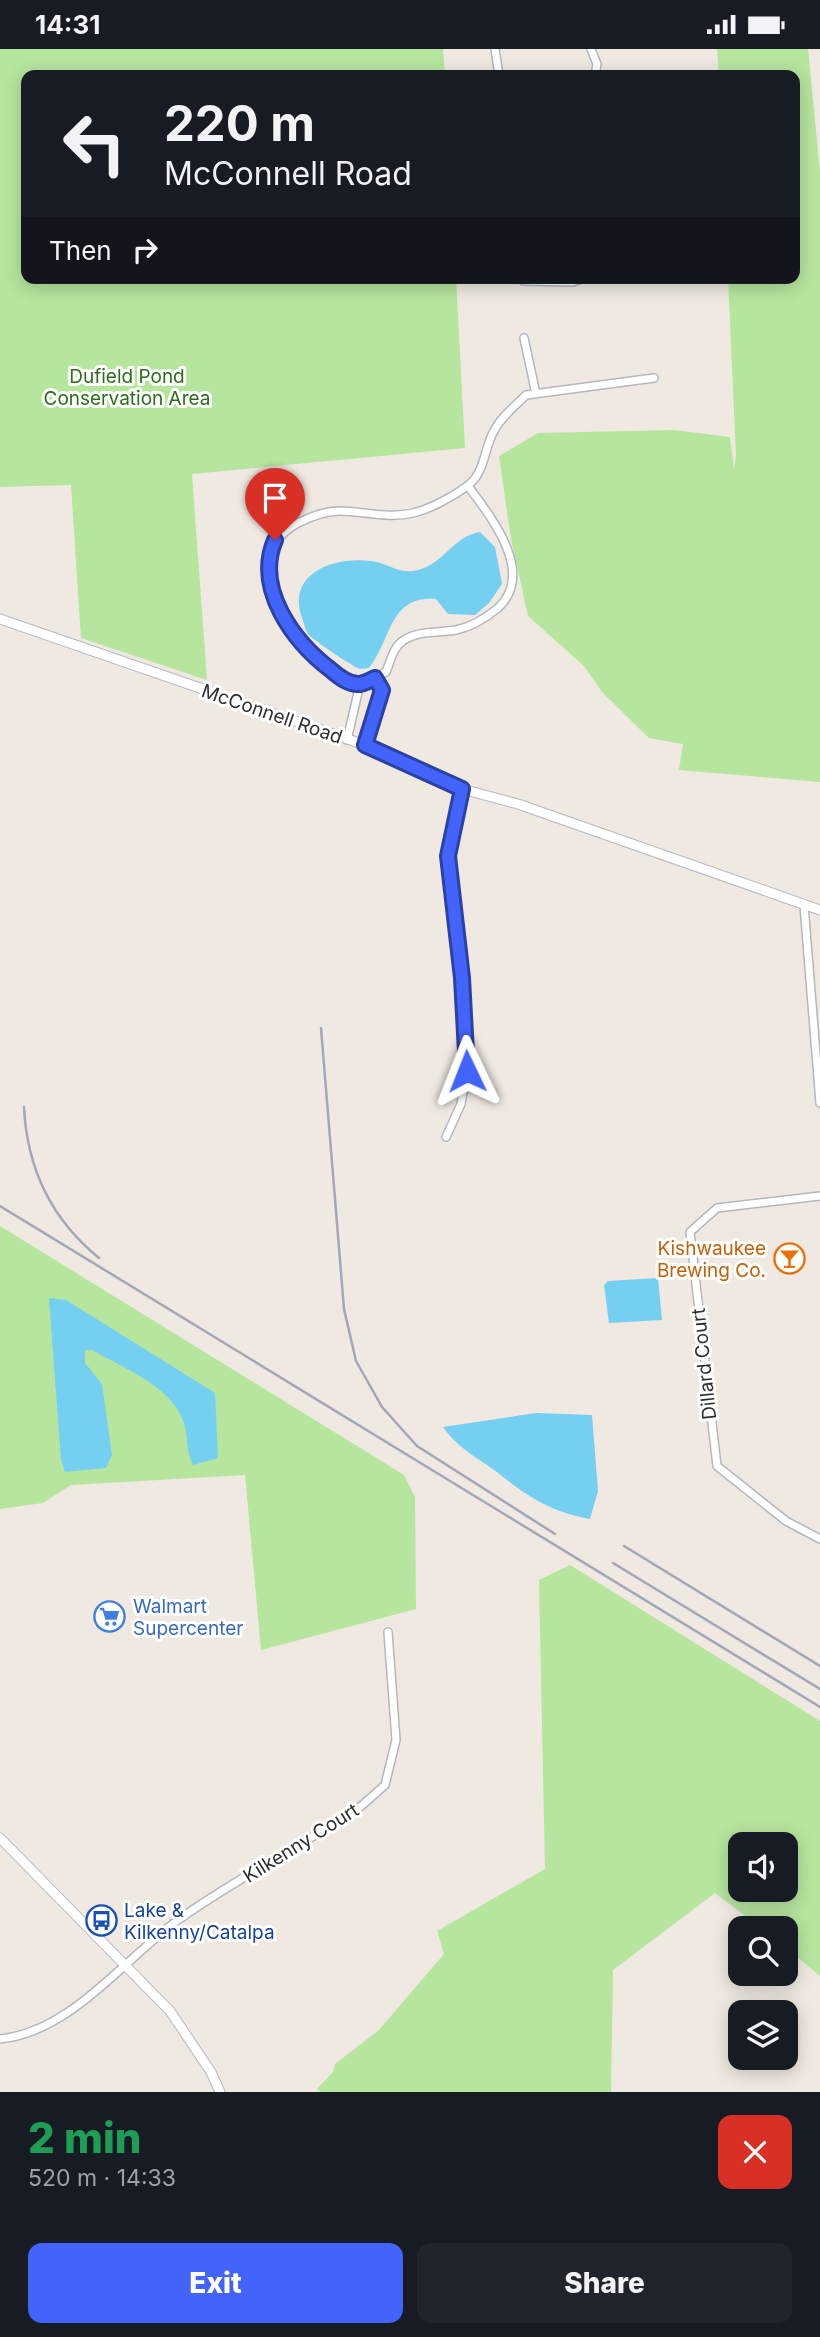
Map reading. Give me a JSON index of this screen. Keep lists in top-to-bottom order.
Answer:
{
  "streets": {
    "street": ["McConnell Road", "Dillard Court", "Kilkenny Court"]
  },
  "parks": ["Dufield Pond Conservation Area"],
  "places": {
    "bar": ["Kishwaukee Brewing Co."],
    "supermarket": ["Walmart Supercenter"],
    "bus stop": ["Lake & Kilkenny/Catalpa"]
  },
  "page": {
    "status": "14:31",
    "turn": ["220 m", "McConnell Road"],
    "then": "Then",
    "heading": ["2 min", "520 m · 14:33"],
    "buttons": ["Exit", "Share"]
  }
}
